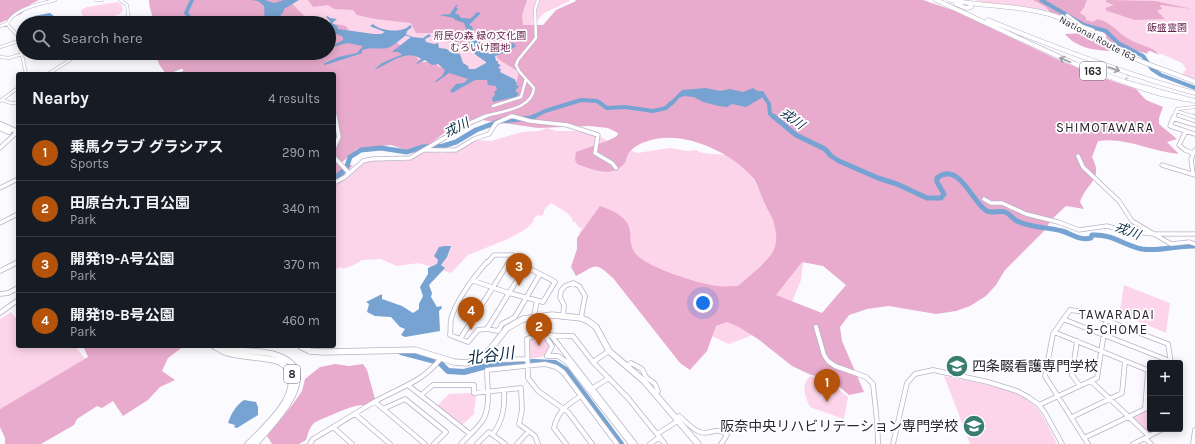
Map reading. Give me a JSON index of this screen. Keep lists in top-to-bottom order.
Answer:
{
  "streets": {
    "highway": ["National Route 163", "163"],
    "main road": ["8"]
  },
  "crossings": [
    ["National Route 163", "163"]
  ],
  "districts": ["SHIMOTAWARA", "TAWARADAI 5-CHOME"],
  "water": ["戎川", "北谷川"],
  "parks": ["飯盛霊園", "府民の森 緑の文化園 むろいけ園地"],
  "places": {
    "school or university": ["四条畷看護専門学校", "阪奈中央リハビリテーション専門学校"]
  },
  "page": {
    "search": "Search here",
    "heading": ["Nearby", "4 results"],
    "list": [
      {
        "mark": "1",
        "name": "乗馬クラブ グラシアス",
        "note": "Sports",
        "value": "290 m"
      },
      {
        "mark": "2",
        "name": "田原台九丁目公園",
        "note": "Park",
        "value": "340 m"
      },
      {
        "mark": "3",
        "name": "開発19-A号公園",
        "note": "Park",
        "value": "370 m"
      },
      {
        "mark": "4",
        "name": "開発19-B号公園",
        "note": "Park",
        "value": "460 m"
      }
    ],
    "pins": [
      "3",
      "4",
      "2",
      "1"
    ],
    "map_buttons": ["+", "−"]
  }
}
